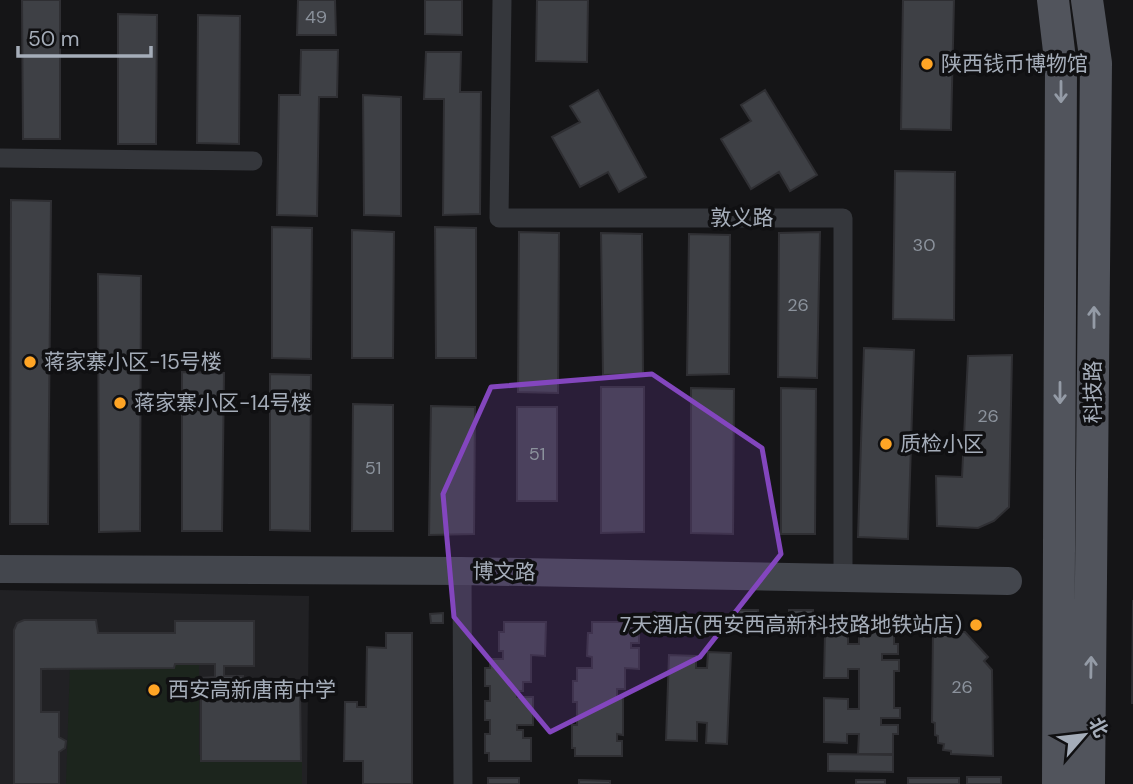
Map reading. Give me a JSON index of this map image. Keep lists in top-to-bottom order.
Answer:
{
  "streets": {
    "main road": ["科技路"],
    "street": ["敦义路", "博文路"]
  },
  "crossings": [
    ["敦义路", "博文路"]
  ],
  "places": [
    "陕西钱币博物馆",
    "蒋家寨小区-15号楼",
    "蒋家寨小区-14号楼",
    "质检小区",
    "7天酒店(西安西高新科技路地铁站店)",
    "西安高新唐南中学"
  ],
  "house_numbers": [
    "49",
    "30",
    "26",
    "26",
    "51",
    "51",
    "26"
  ],
  "scale_bar": "50 m",
  "north": "top right"
}
